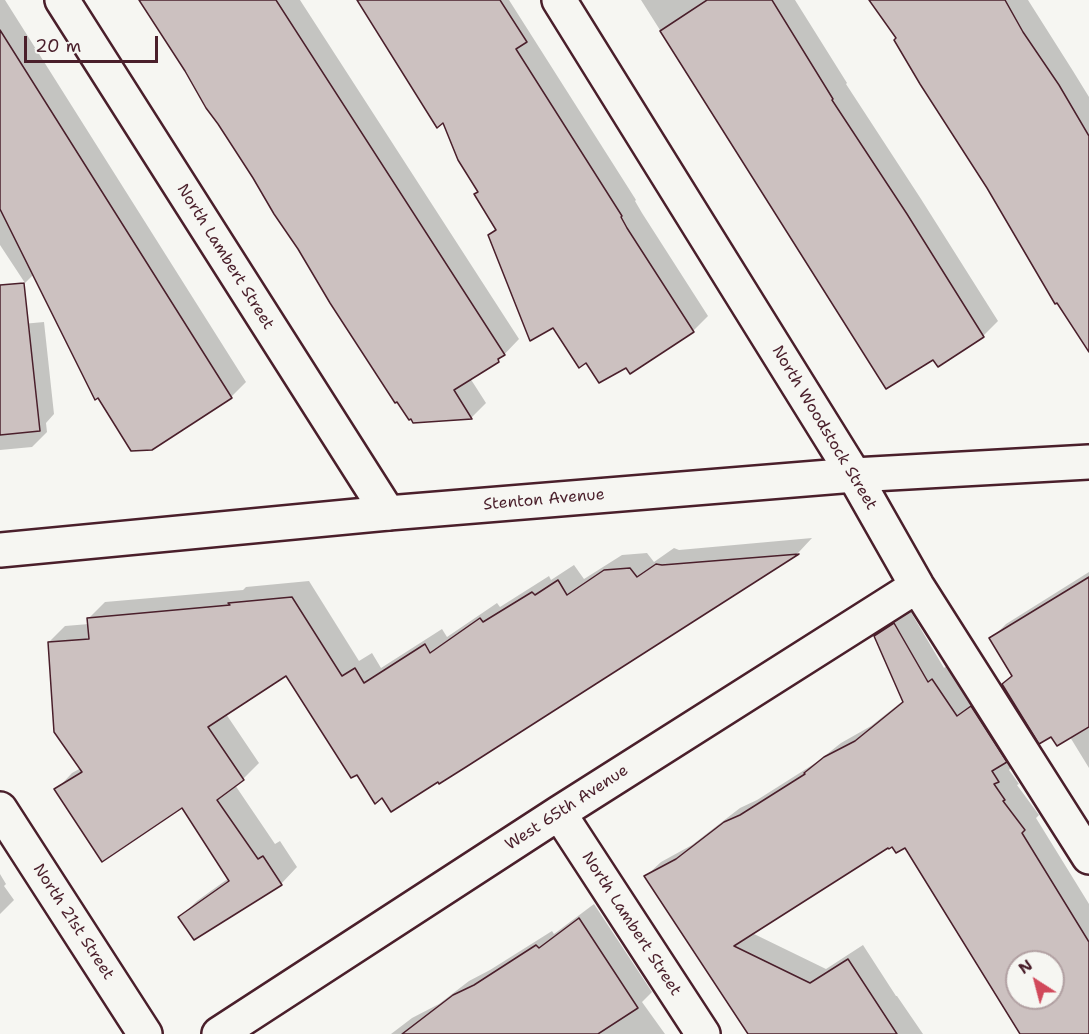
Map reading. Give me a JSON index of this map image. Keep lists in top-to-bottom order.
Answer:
{
  "streets": {
    "street": [
      "North Lambert Street",
      "North Woodstock Street",
      "Stenton Avenue",
      "West 65th Avenue",
      "North 21st Street"
    ]
  },
  "crossings": [
    ["North Lambert Street", "Stenton Avenue"],
    ["North Lambert Street", "West 65th Avenue"],
    ["North Woodstock Street", "Stenton Avenue"],
    ["North Woodstock Street", "West 65th Avenue"]
  ],
  "scale_bar": "20 m",
  "north": "top left"
}
